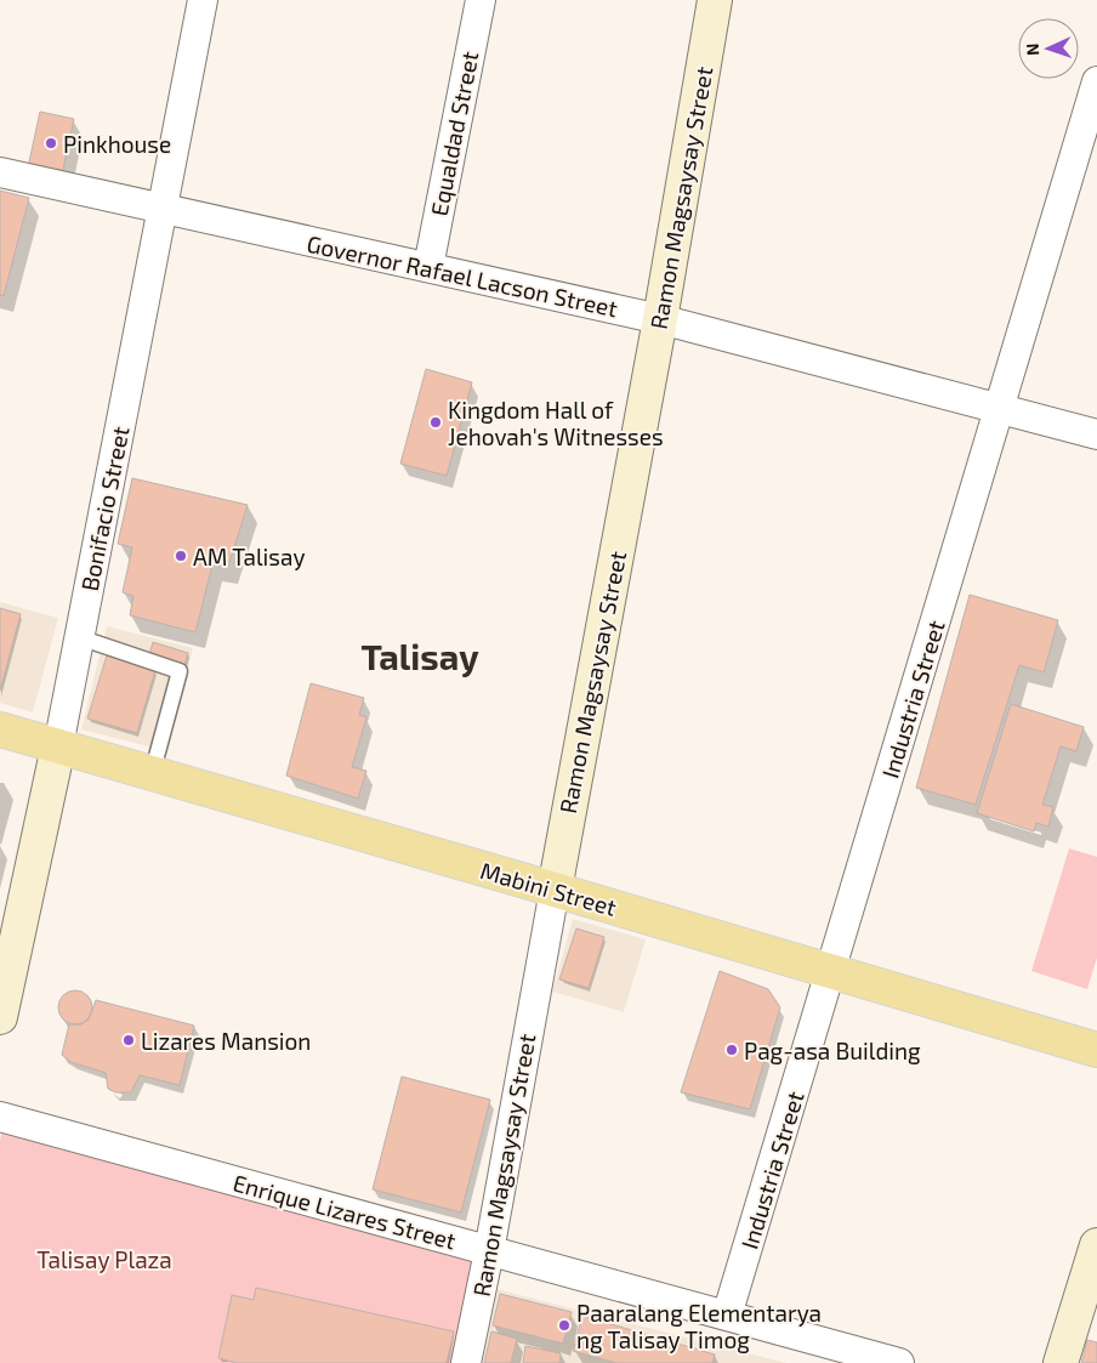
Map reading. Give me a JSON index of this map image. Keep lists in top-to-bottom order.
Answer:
{
  "streets": {
    "main road": ["Ramon Magsaysay Street", "Bonifacio Street", "Mabini Street"],
    "street": [
      "Equaldad Street",
      "Governor Rafael Lacson Street",
      "Industria Street",
      "Enrique Lizares Street"
    ]
  },
  "crossings": [
    ["Equaldad Street", "Governor Rafael Lacson Street"],
    ["Ramon Magsaysay Street", "Governor Rafael Lacson Street"],
    ["Ramon Magsaysay Street", "Mabini Street"],
    ["Ramon Magsaysay Street", "Enrique Lizares Street"],
    ["Governor Rafael Lacson Street", "Bonifacio Street"],
    ["Governor Rafael Lacson Street", "Industria Street"],
    ["Bonifacio Street", "Mabini Street"],
    ["Industria Street", "Mabini Street"],
    ["Industria Street", "Enrique Lizares Street"]
  ],
  "districts": ["Talisay"],
  "parks": ["Talisay Plaza"],
  "places": [
    "Pinkhouse",
    "Kingdom Hall of Jehovah's Witnesses",
    "AM Talisay",
    "Lizares Mansion",
    "Pag-asa Building",
    "Paaralang Elementarya ng Talisay Timog"
  ],
  "north": "left"
}
